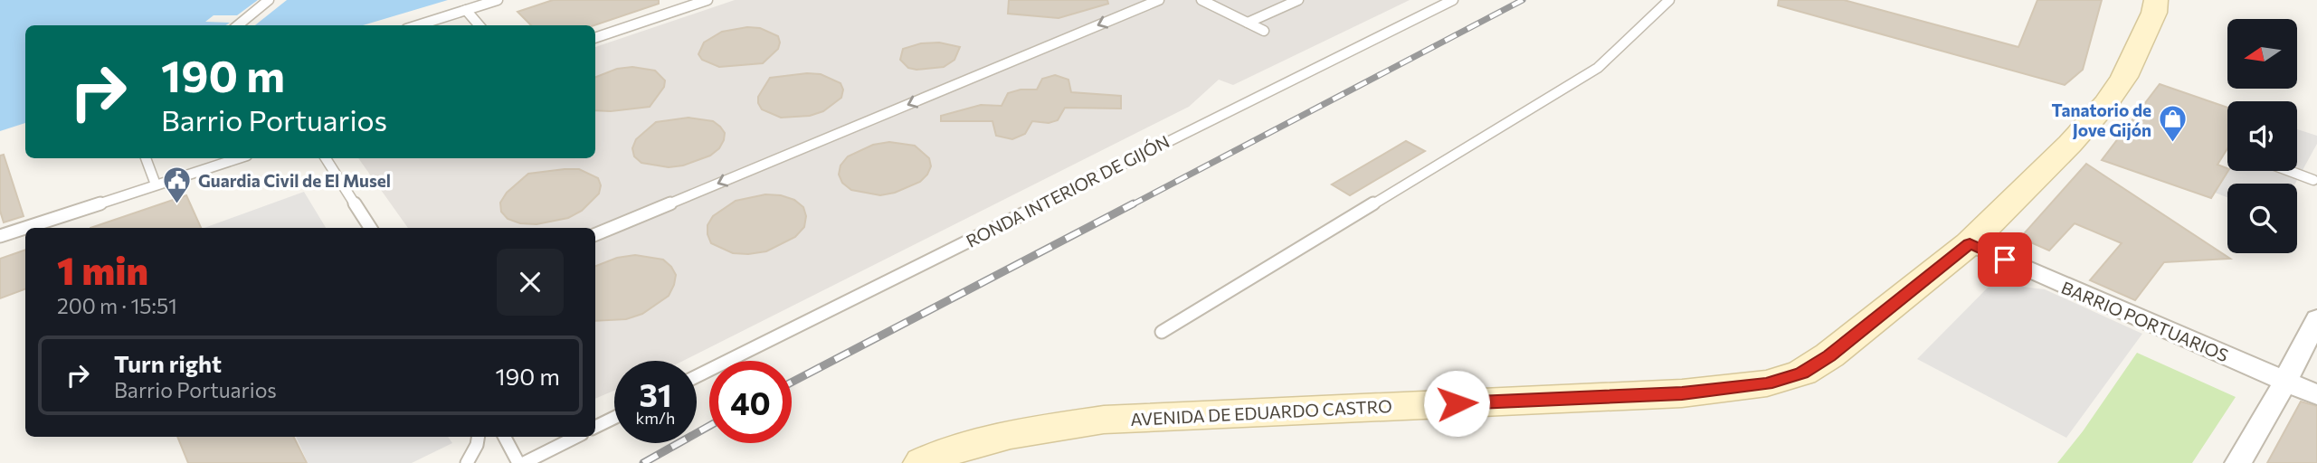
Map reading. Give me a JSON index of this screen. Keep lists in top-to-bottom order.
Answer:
{
  "streets": {
    "street": ["BARRIO PORTUARIOS", "AVENIDA DE EDUARDO CASTRO"],
    "lane": ["RONDA INTERIOR DE GIJÓN"]
  },
  "crossings": [
    ["BARRIO PORTUARIOS", "AVENIDA DE EDUARDO CASTRO"]
  ],
  "places": {
    "shop": ["Tanatorio de Jove Gijón"],
    "public building": ["Guardia Civil de El Musel"]
  },
  "north": "left",
  "page": {
    "turn": ["190 m", "Barrio Portuarios"],
    "heading": ["1 min", "200 m · 15:51"],
    "list": [
      {
        "name": "Turn right",
        "note": "Barrio Portuarios",
        "value": "190 m"
      }
    ],
    "speed": "31 km/h",
    "limit": "40"
  }
}
